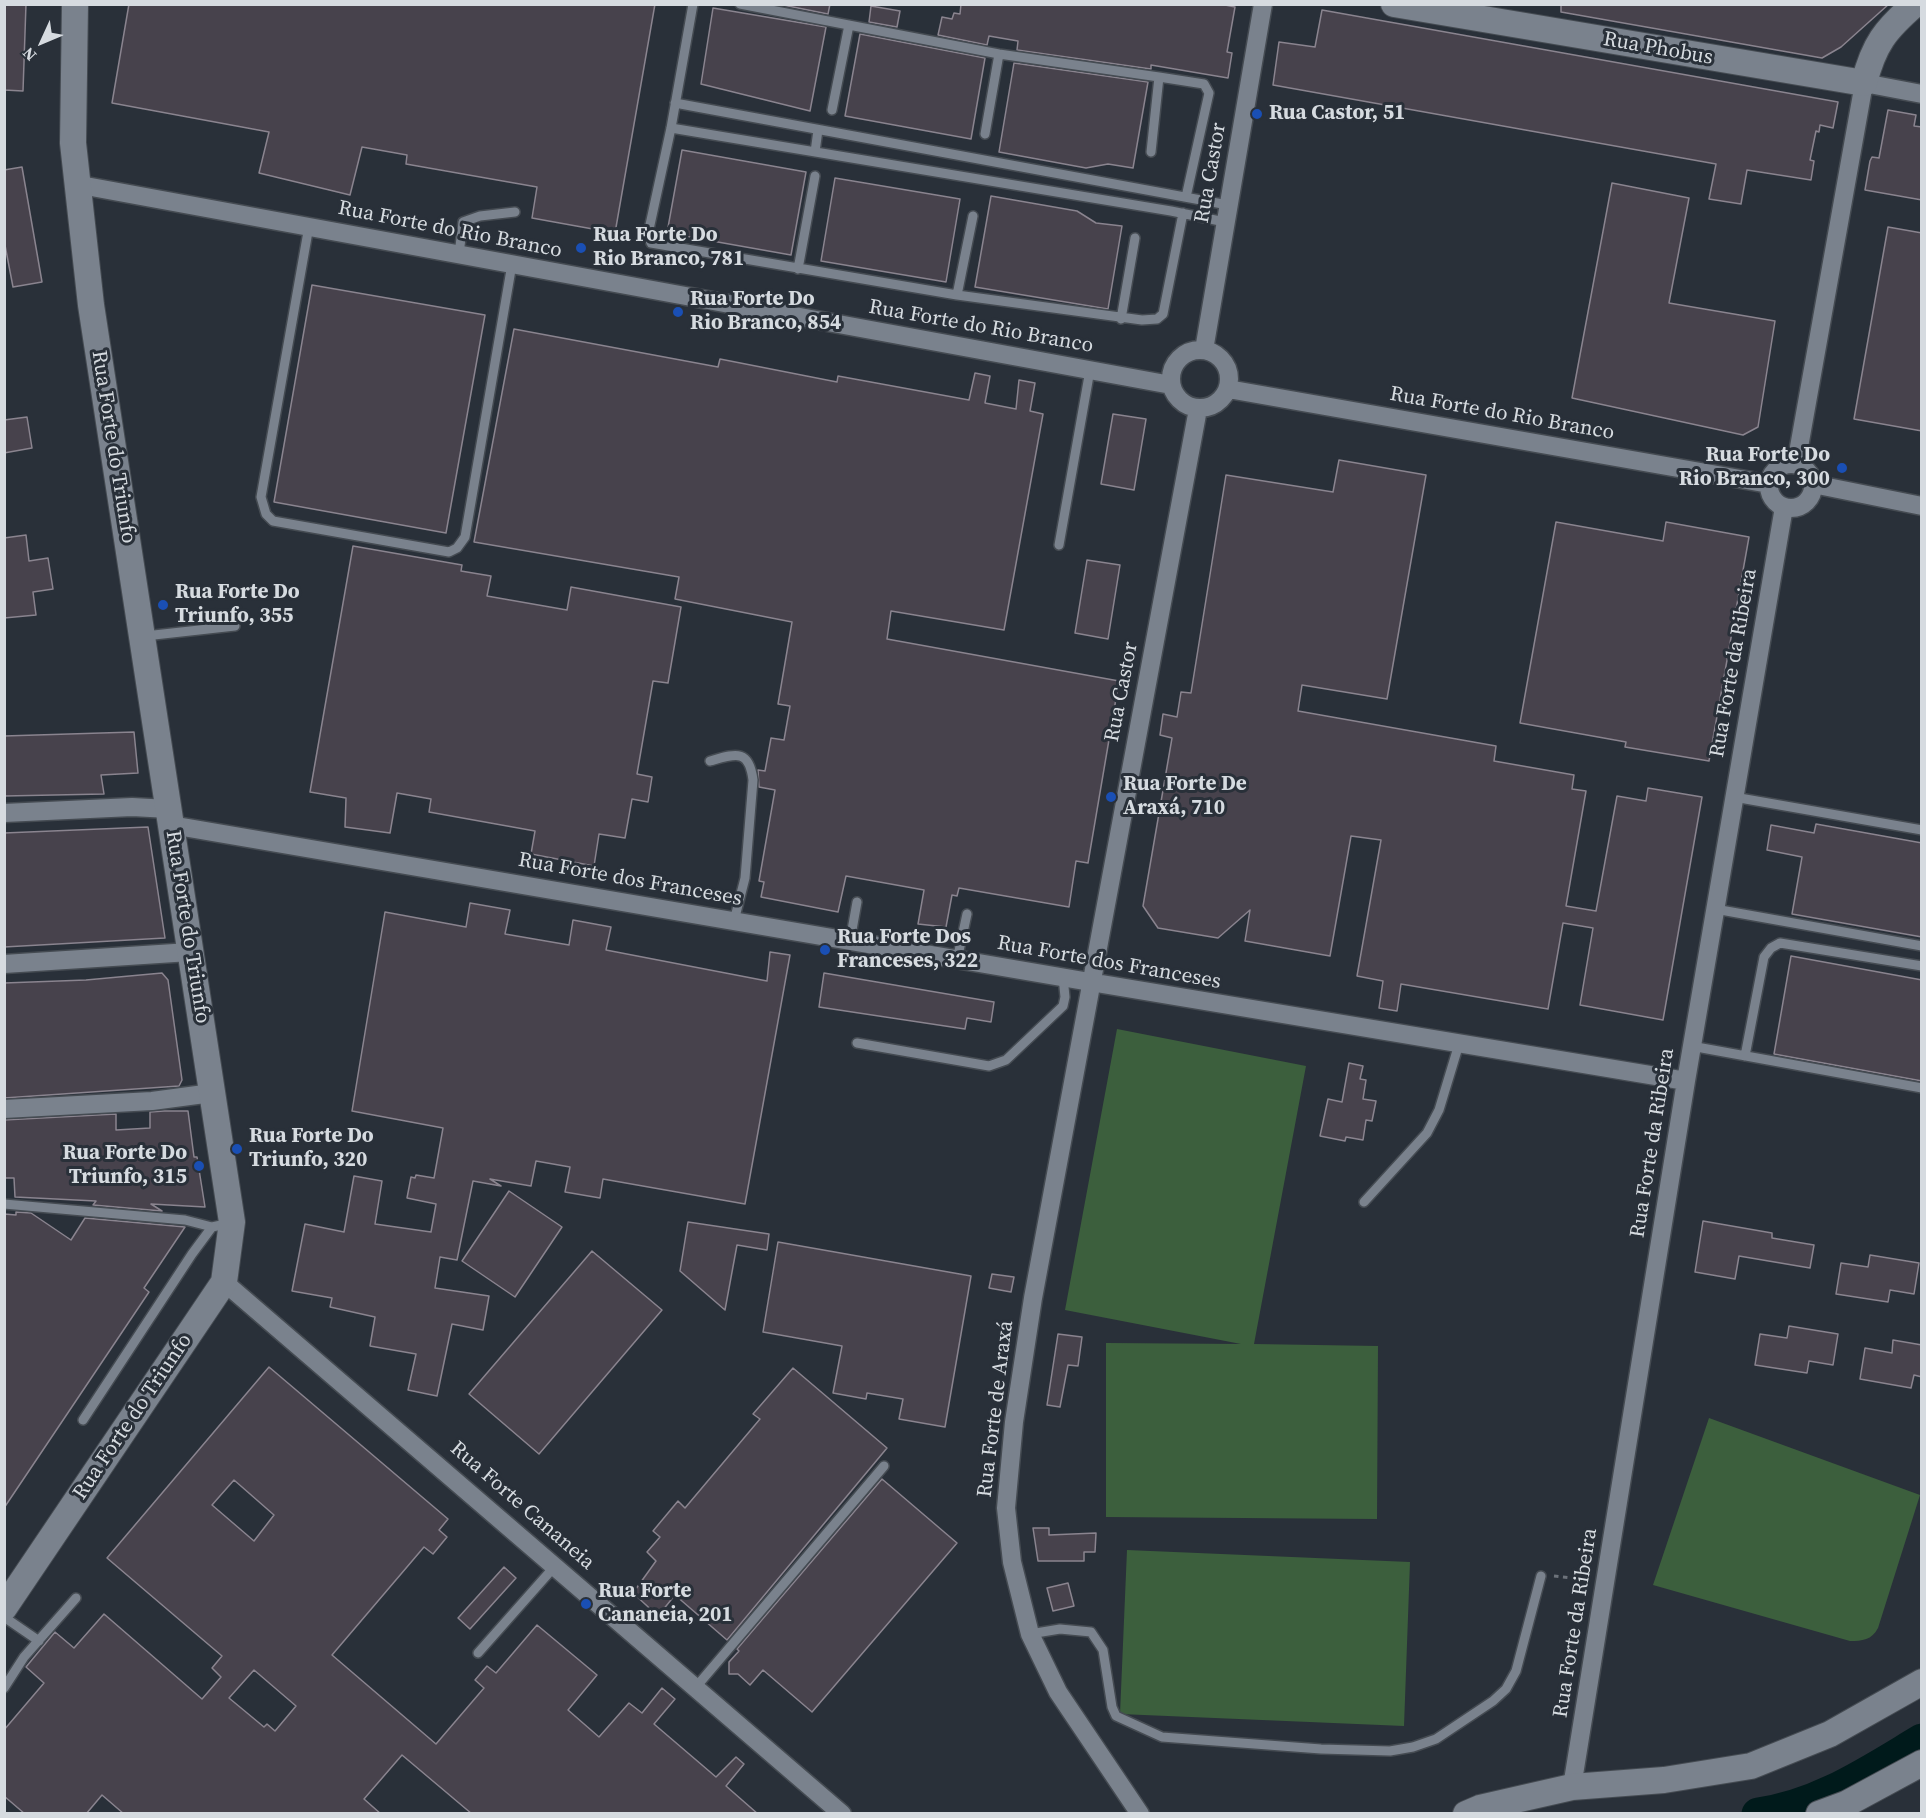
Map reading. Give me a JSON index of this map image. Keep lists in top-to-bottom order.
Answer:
{
  "streets": {
    "street": [
      "Rua Phobus",
      "Rua Castor",
      "Rua Forte do Rio Branco",
      "Rua Forte do Triunfo",
      "Rua Forte da Ribeira",
      "Rua Forte dos Franceses",
      "Rua Forte de Araxá",
      "Rua Forte Cananeia"
    ]
  },
  "crossings": [
    ["Rua Castor", "Rua Forte do Rio Branco"],
    ["Rua Castor", "Rua Forte dos Franceses"],
    ["Rua Castor", "Rua Forte de Araxá"],
    ["Rua Forte do Rio Branco", "Rua Forte do Triunfo"],
    ["Rua Forte do Rio Branco", "Rua Forte da Ribeira"],
    ["Rua Forte do Triunfo", "Rua Forte dos Franceses"],
    ["Rua Forte do Triunfo", "Rua Forte Cananeia"],
    ["Rua Forte da Ribeira", "Rua Forte dos Franceses"],
    ["Rua Forte dos Franceses", "Rua Forte de Araxá"]
  ],
  "places": [
    "Rua Castor, 51",
    "Rua Forte Do Rio Branco, 781",
    "Rua Forte Do Rio Branco, 854",
    "Rua Forte Do Rio Branco, 300",
    "Rua Forte Do Triunfo, 355",
    "Rua Forte De Araxá, 710",
    "Rua Forte Dos Franceses, 322",
    "Rua Forte Do Triunfo, 320",
    "Rua Forte Do Triunfo, 315",
    "Rua Forte Cananeia, 201"
  ],
  "north": "bottom left"
}
